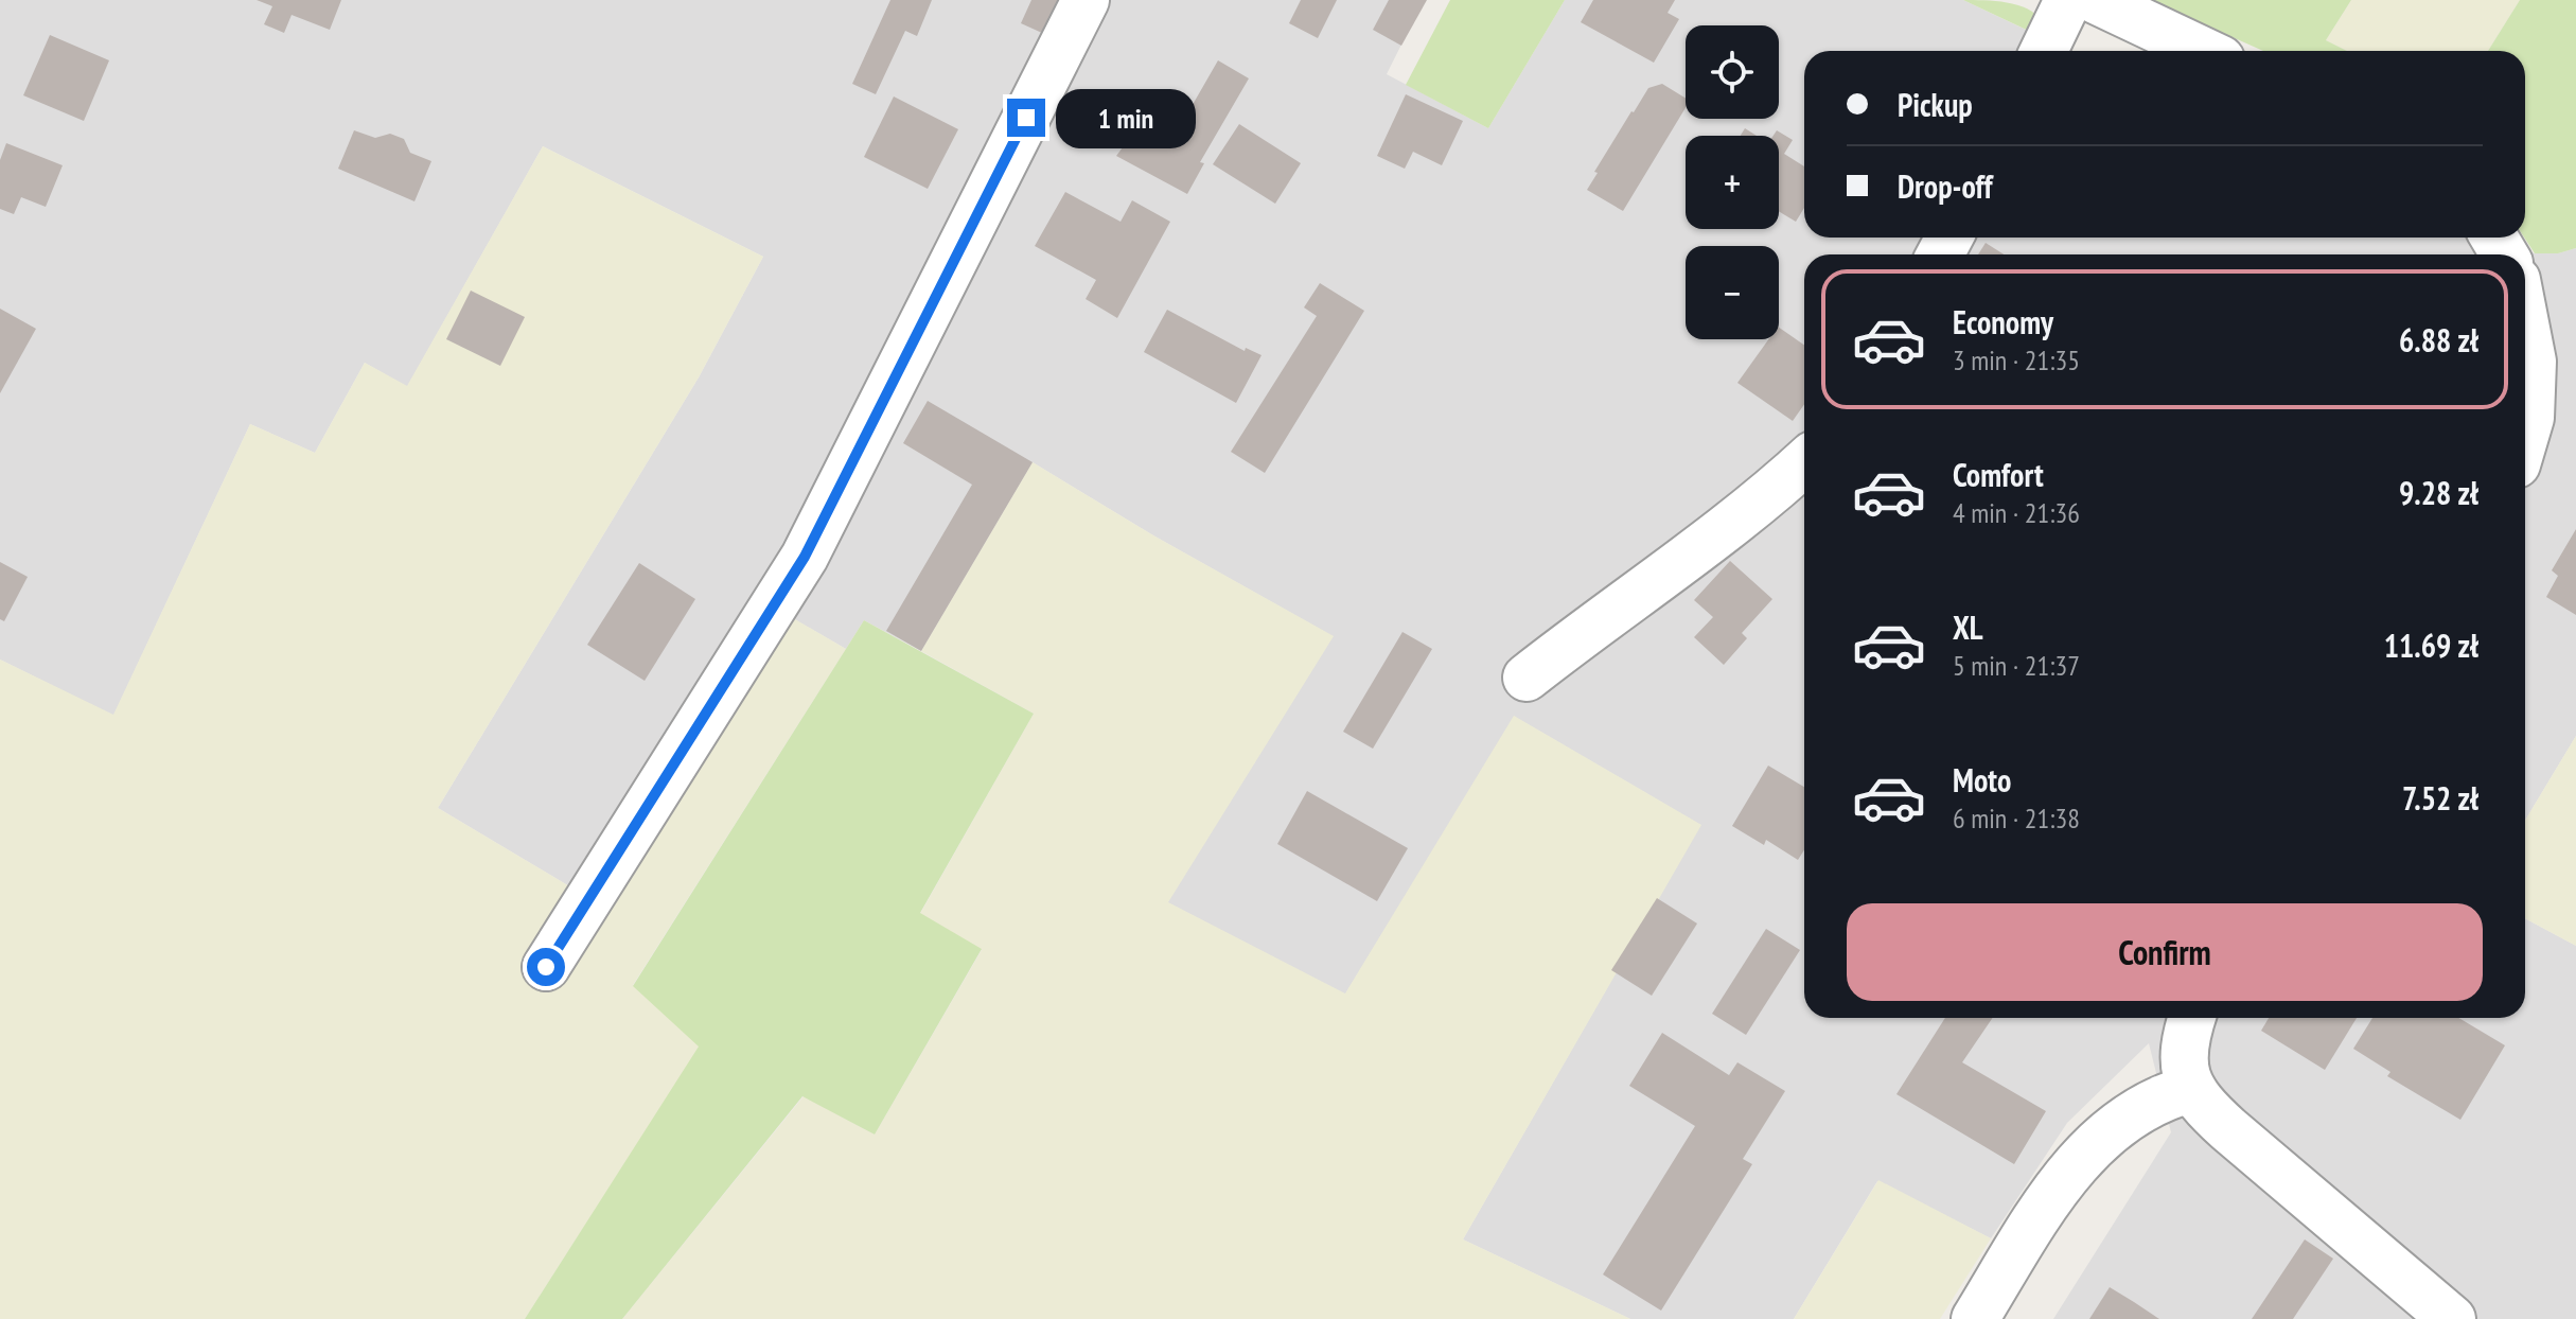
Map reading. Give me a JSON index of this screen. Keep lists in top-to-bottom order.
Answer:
{
  "page": {
    "map_buttons": ["+", "−"],
    "banner": ["Pickup", "Drop-off"],
    "bubble": "1 min",
    "list": [
      {
        "name": "Economy",
        "note": "3 min · 21:35",
        "value": "6.88 zł"
      },
      {
        "name": "Comfort",
        "note": "4 min · 21:36",
        "value": "9.28 zł"
      },
      {
        "name": "XL",
        "note": "5 min · 21:37",
        "value": "11.69 zł"
      },
      {
        "name": "Moto",
        "note": "6 min · 21:38",
        "value": "7.52 zł"
      }
    ],
    "buttons": "Confirm"
  }
}
